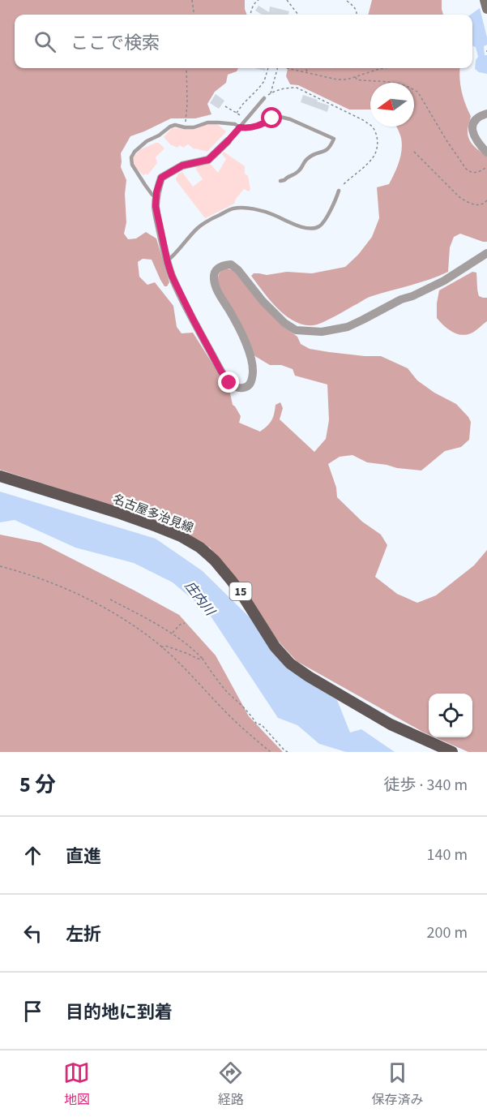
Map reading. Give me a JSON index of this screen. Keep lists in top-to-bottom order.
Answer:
{
  "streets": {
    "main road": ["名古屋多治見線", "15"]
  },
  "water": ["庄内川"],
  "north": "left",
  "page": {
    "search": "ここで検索",
    "heading": ["5 分", "徒歩 · 340 m"],
    "list": [
      ["直進", "140 m"],
      ["左折", "200 m"],
      "目的地に到着"
    ],
    "nav": ["地図", "経路", "保存済み"]
  }
}
